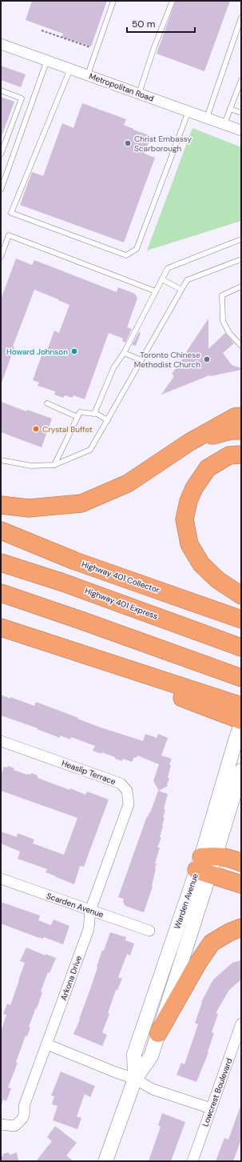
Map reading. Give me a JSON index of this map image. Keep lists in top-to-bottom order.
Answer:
{
  "streets": {
    "highway": ["Highway 401 Collector", "Highway 401 Express"],
    "main road": ["Warden Avenue"],
    "street": [
      "Metropolitan Road",
      "Heaslip Terrace",
      "Scarden Avenue",
      "Arkona Drive",
      "Lowcrest Boulevard"
    ]
  },
  "crossings": [
    ["Heaslip Terrace", "Scarden Avenue"],
    ["Heaslip Terrace", "Arkona Drive"],
    ["Scarden Avenue", "Arkona Drive"]
  ],
  "places": [
    "Christ Embassy Scarborough",
    "Howard Johnson",
    "Toronto Chinese Methodist Church",
    "Crystal Buffet"
  ],
  "scale_bar": "50 m"
}
